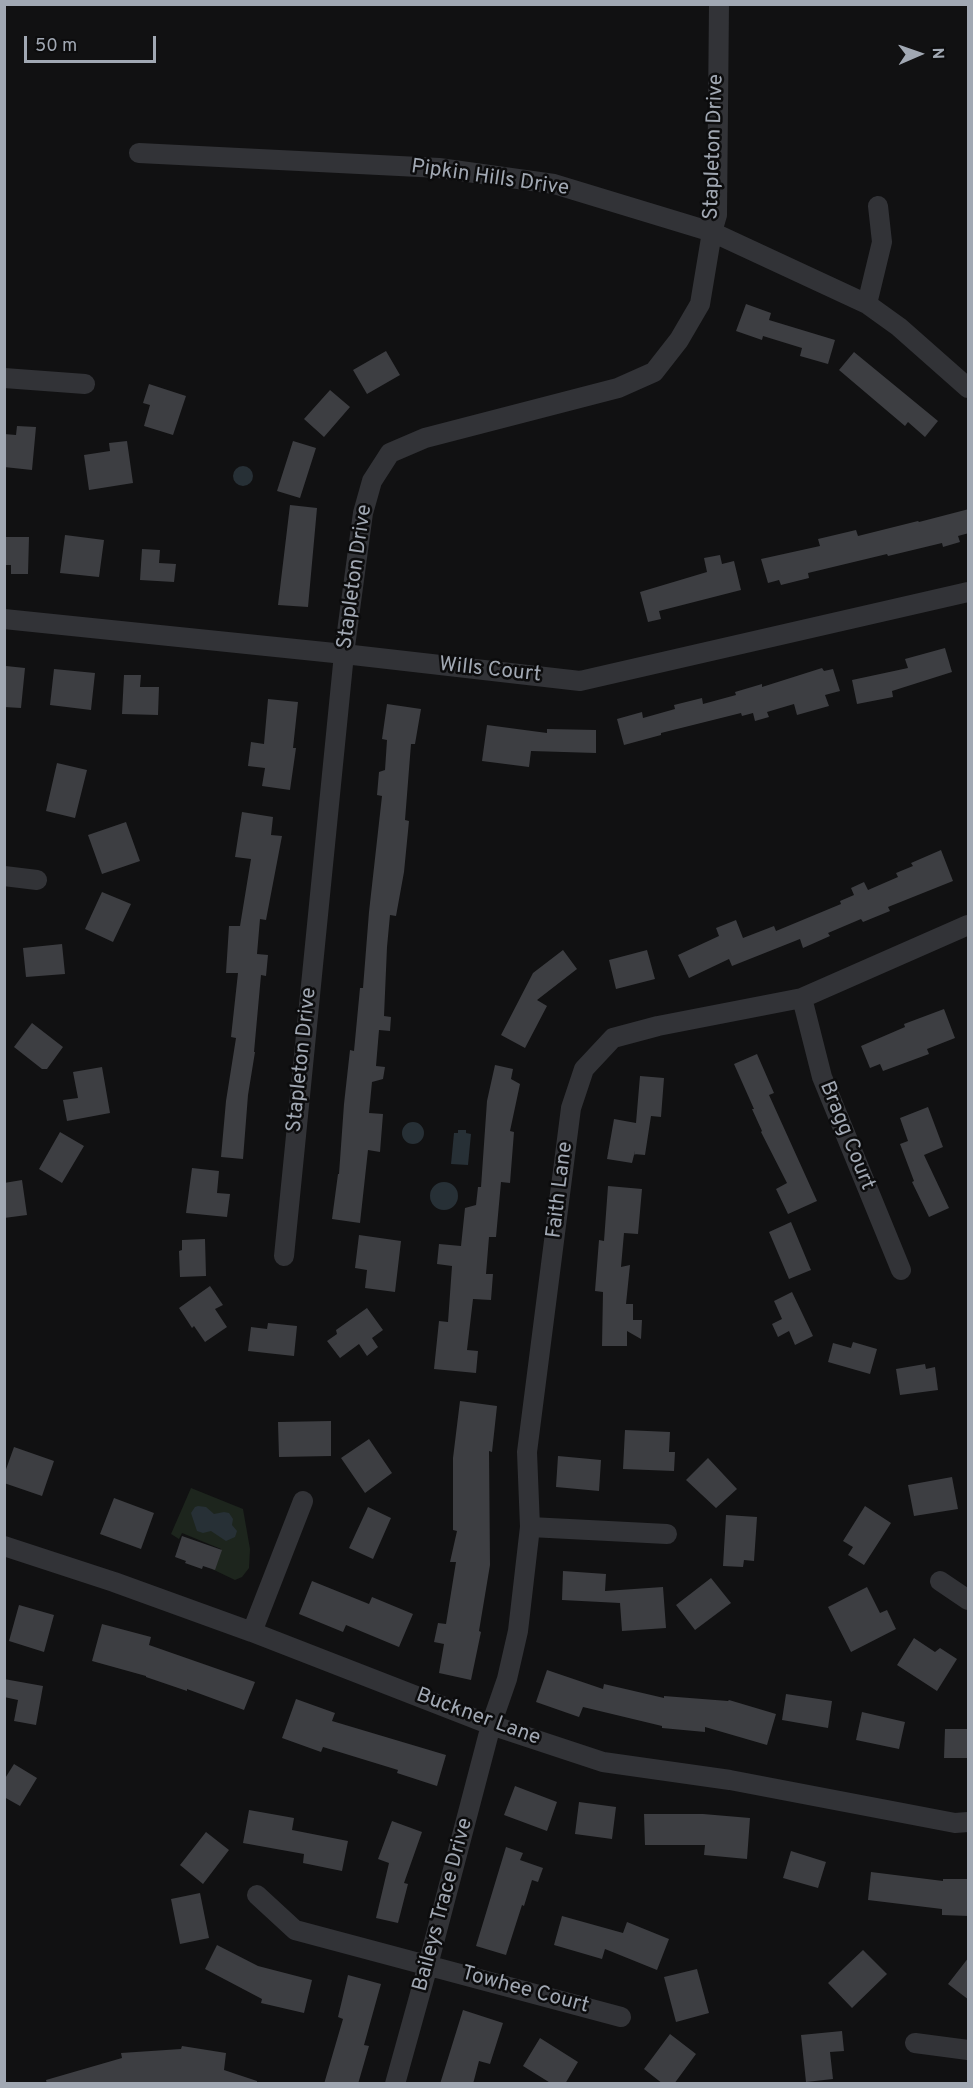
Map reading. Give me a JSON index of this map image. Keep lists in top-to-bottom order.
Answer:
{
  "streets": {
    "street": [
      "Stapleton Drive",
      "Pipkin Hills Drive",
      "Wills Court",
      "Bragg Court",
      "Faith Lane",
      "Buckner Lane",
      "Baileys Trace Drive",
      "Towhee Court"
    ]
  },
  "crossings": [
    ["Stapleton Drive", "Pipkin Hills Drive"],
    ["Stapleton Drive", "Wills Court"],
    ["Bragg Court", "Faith Lane"],
    ["Faith Lane", "Buckner Lane"],
    ["Faith Lane", "Baileys Trace Drive"],
    ["Buckner Lane", "Baileys Trace Drive"],
    ["Baileys Trace Drive", "Towhee Court"]
  ],
  "scale_bar": "50 m",
  "north": "right"
}
